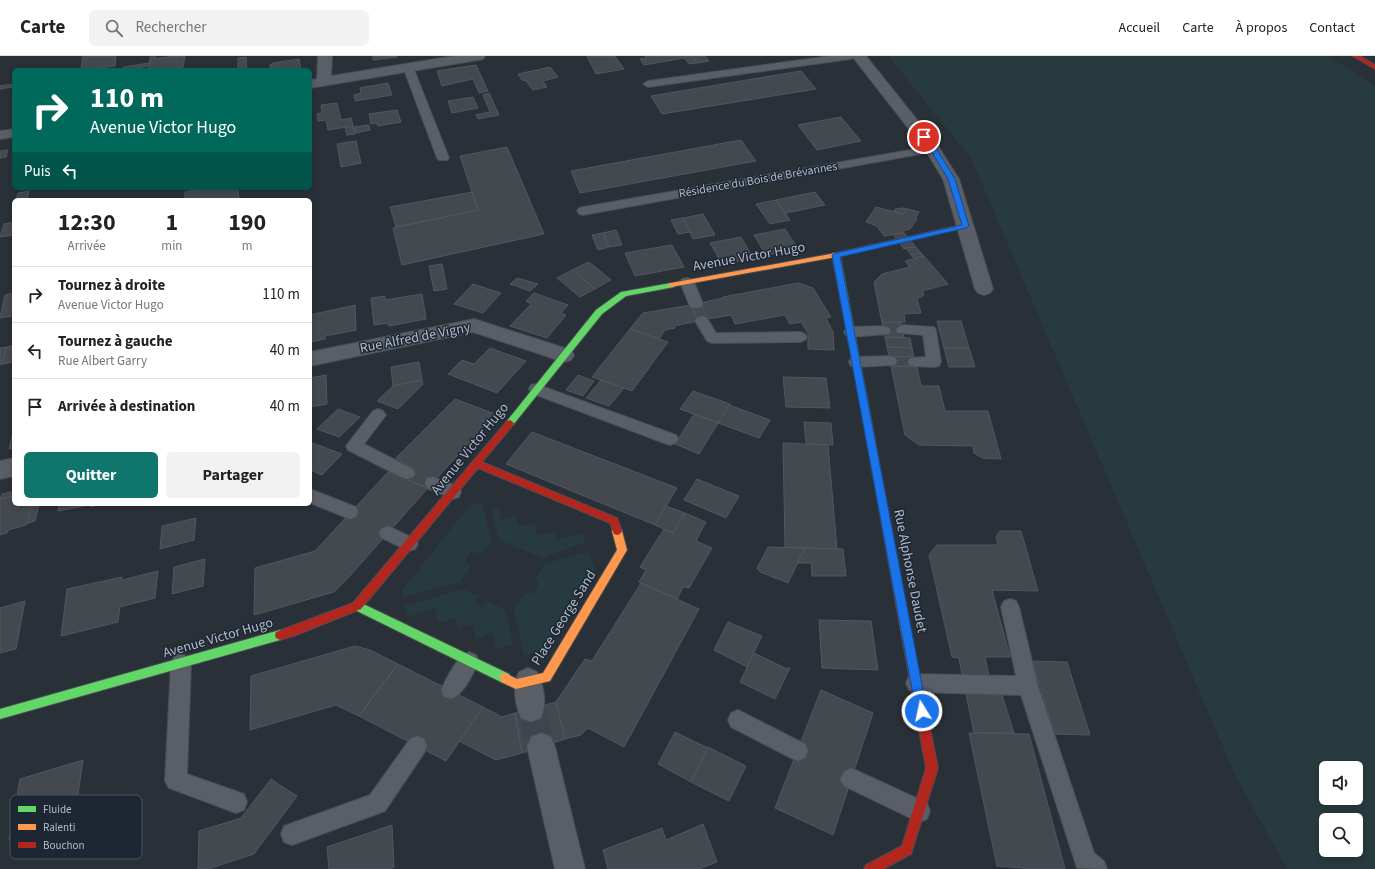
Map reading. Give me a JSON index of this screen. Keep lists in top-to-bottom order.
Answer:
{
  "streets": {
    "street": [
      "Avenue Victor Hugo",
      "Rue Alfred de Vigny",
      "Rue Alphonse Daudet",
      "Place George Sand"
    ],
    "lane": ["Résidence du Bois de Brévannes"]
  },
  "crossings": [
    ["Avenue Victor Hugo", "Rue Alfred de Vigny"],
    ["Avenue Victor Hugo", "Rue Alphonse Daudet"],
    ["Avenue Victor Hugo", "Place George Sand"]
  ],
  "legend": ["Fluide", "Ralenti", "Bouchon"],
  "page": {
    "header": "Carte",
    "search": "Rechercher",
    "nav": [
      "Accueil",
      "Carte",
      "À propos",
      "Contact"
    ],
    "turn": ["110 m", "Avenue Victor Hugo"],
    "then": "Puis",
    "eta": [
      "12:30",
      "Arrivée",
      "1",
      "min",
      "190",
      "m"
    ],
    "list": [
      {
        "name": "Tournez à droite",
        "note": "Avenue Victor Hugo",
        "value": "110 m"
      },
      {
        "name": "Tournez à gauche",
        "note": "Rue Albert Garry",
        "value": "40 m"
      },
      {
        "name": "Arrivée à destination",
        "value": "40 m"
      }
    ],
    "buttons": ["Quitter", "Partager"]
  }
}
